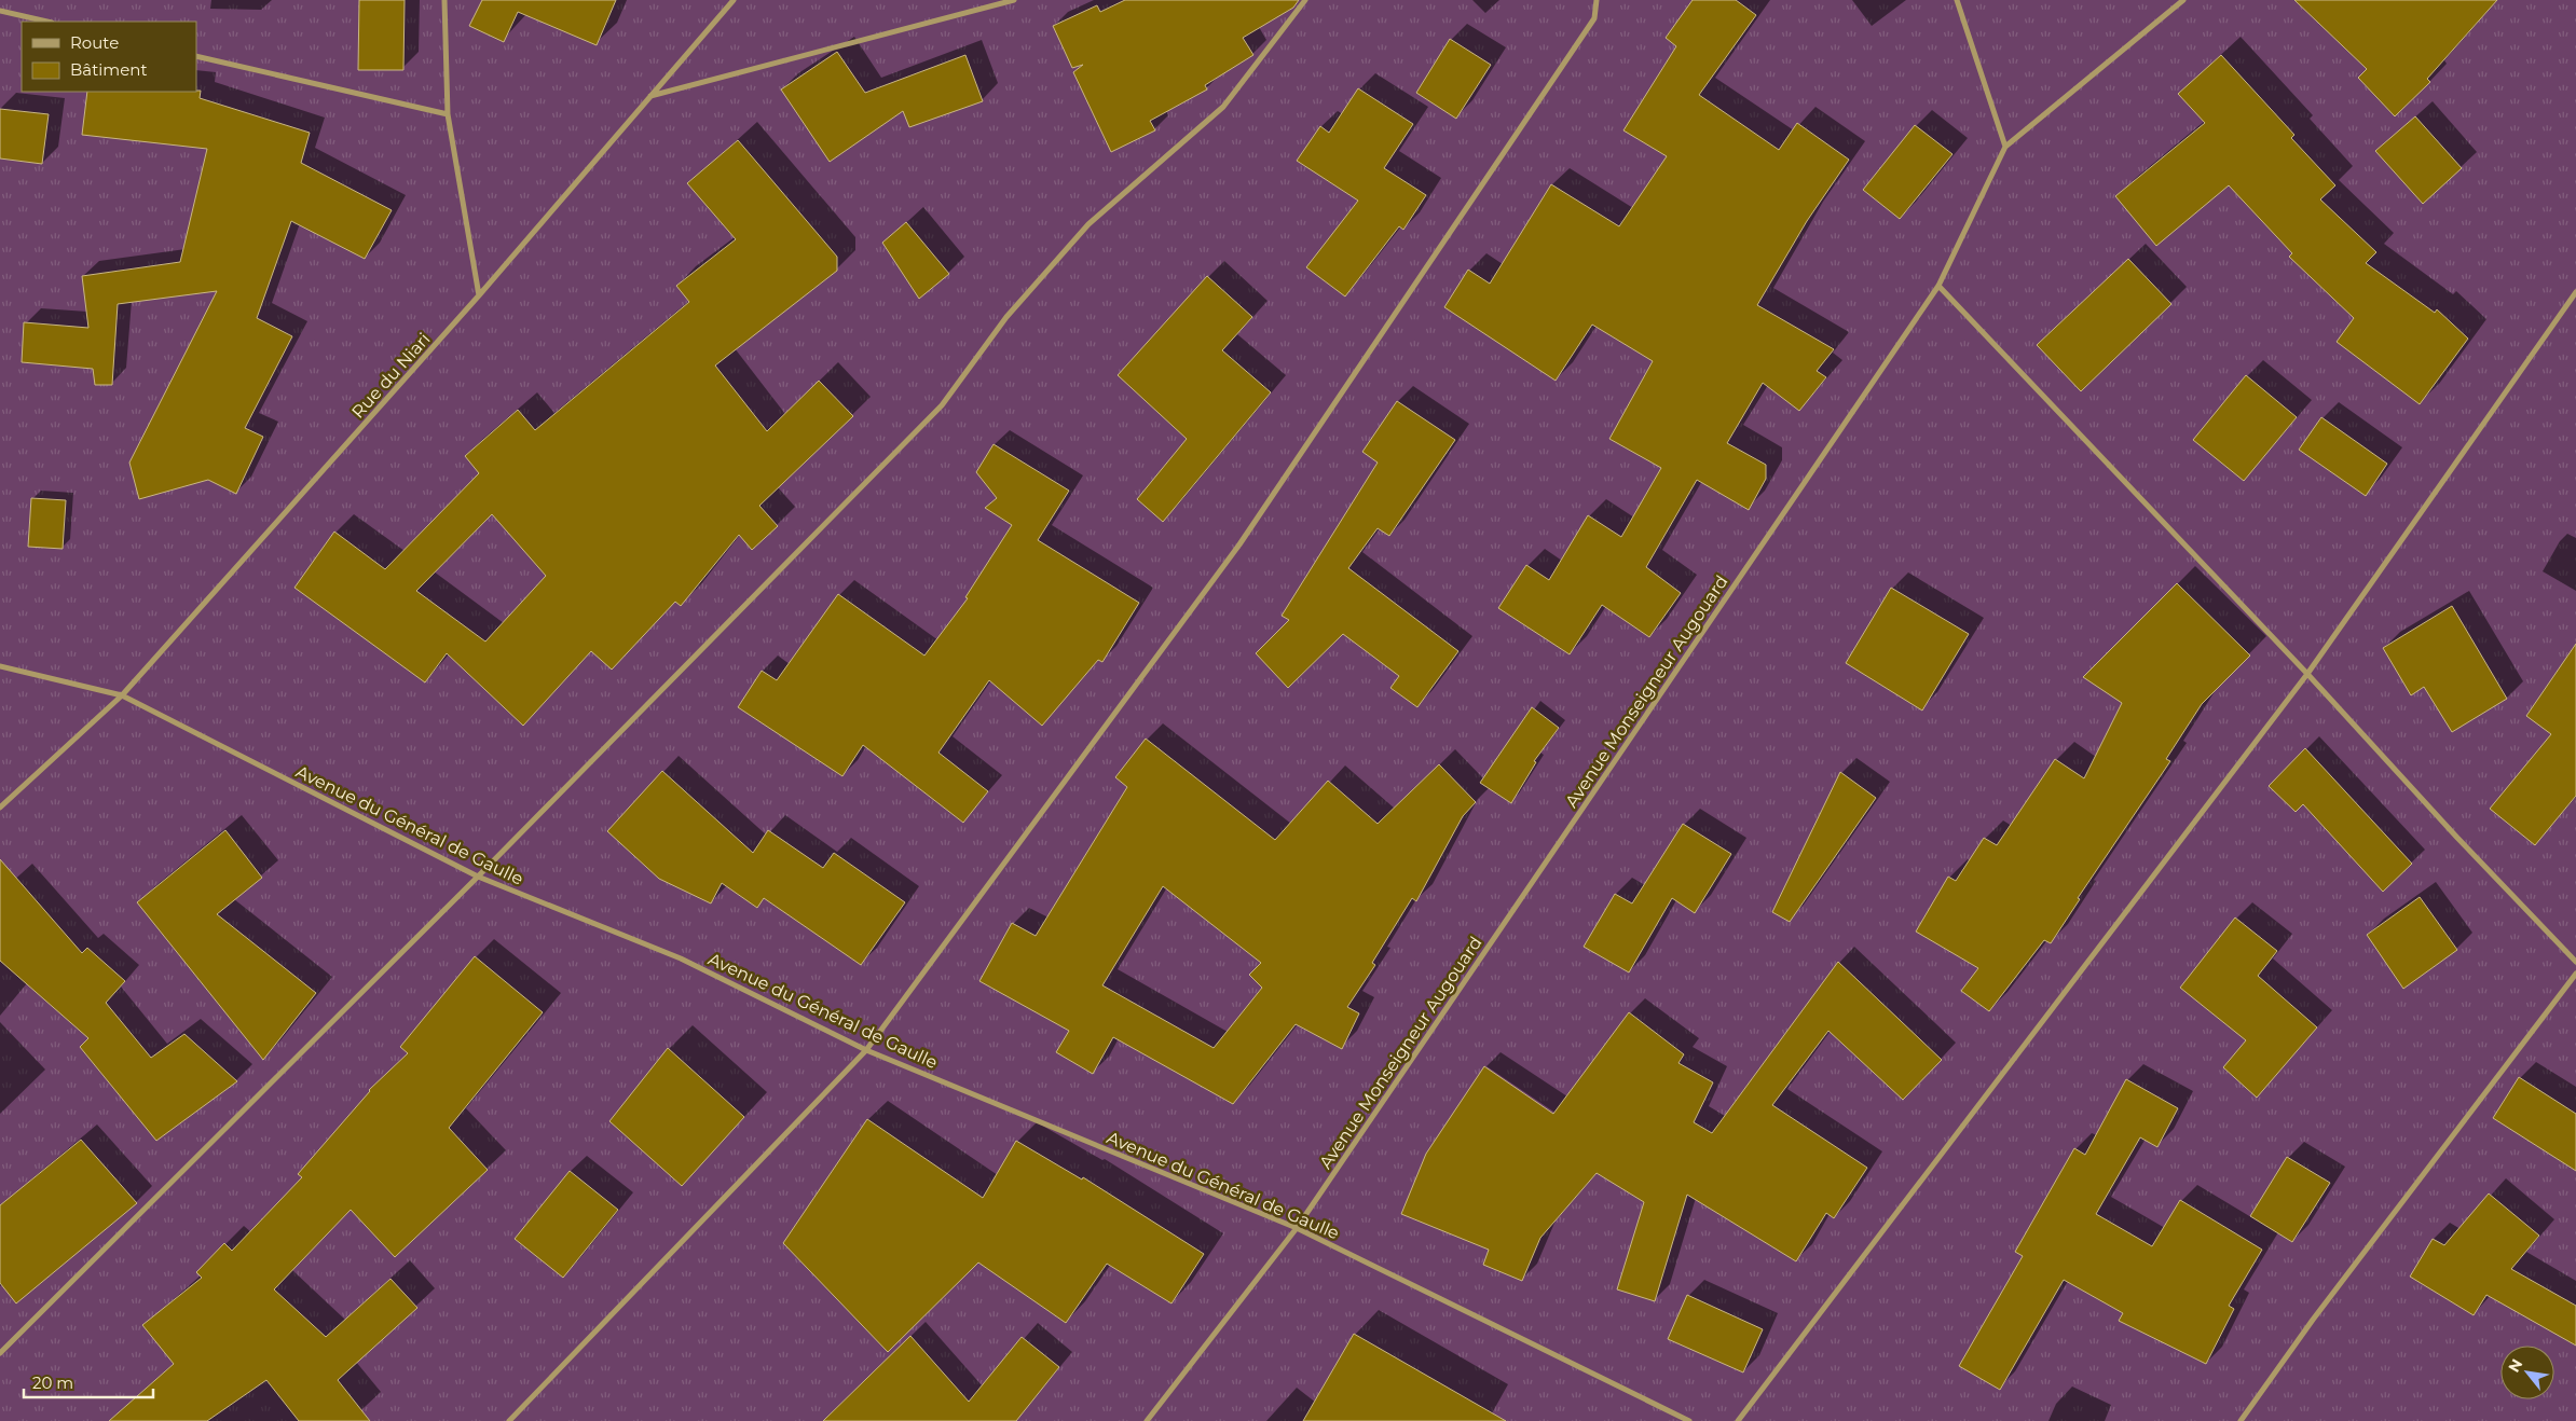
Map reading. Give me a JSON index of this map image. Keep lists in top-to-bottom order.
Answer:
{
  "streets": {
    "street": ["Rue du Niari", "Avenue Monseigneur Augouard", "Avenue du Général de Gaulle"]
  },
  "crossings": [
    ["Rue du Niari", "Avenue du Général de Gaulle"],
    ["Avenue Monseigneur Augouard", "Avenue du Général de Gaulle"]
  ],
  "legend": ["Route", "Bâtiment"],
  "scale_bar": "20 m",
  "north": "top left"
}
